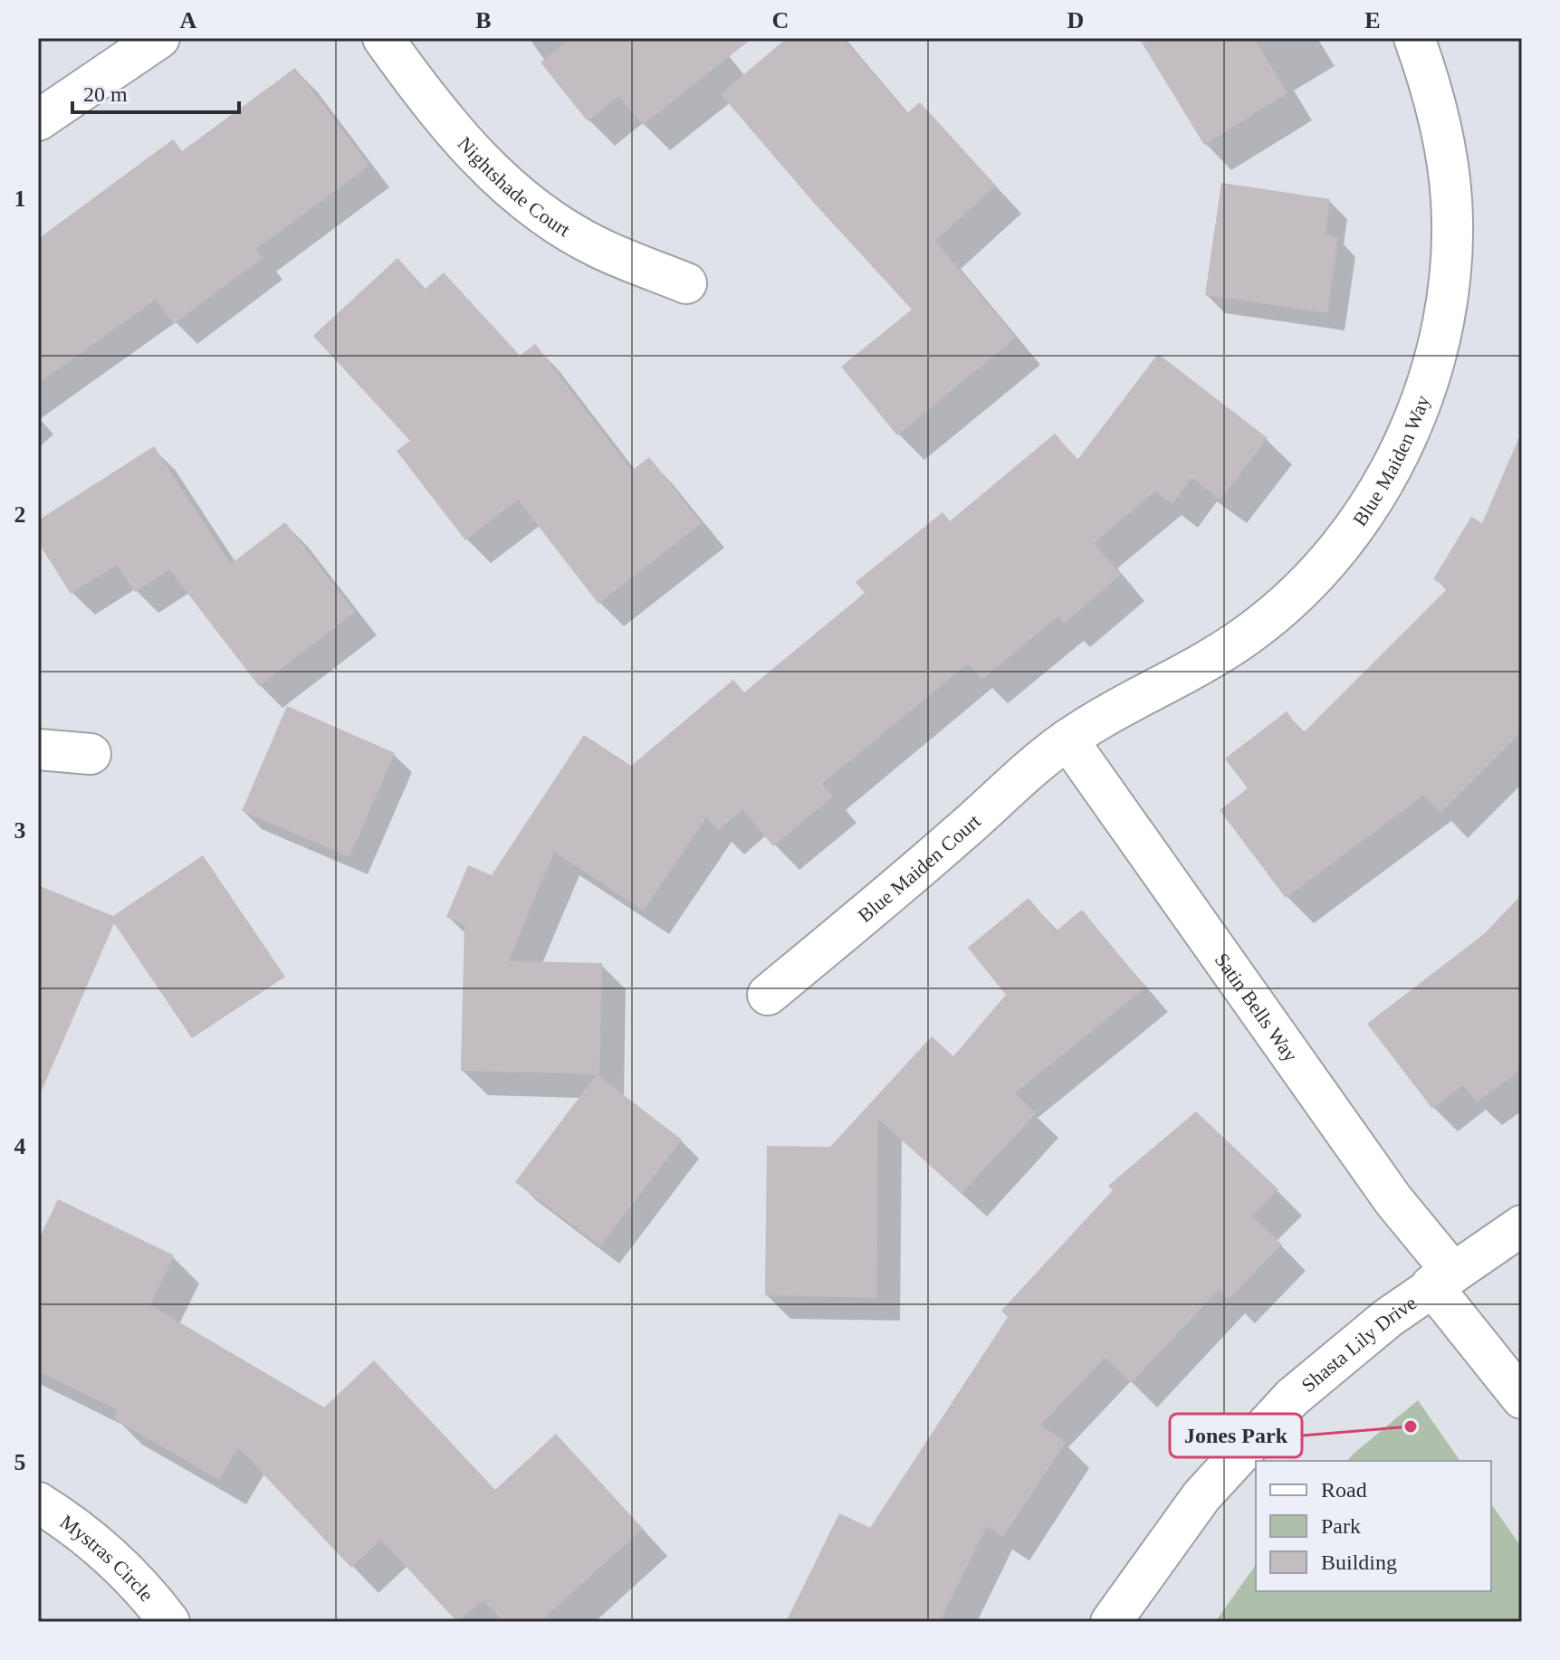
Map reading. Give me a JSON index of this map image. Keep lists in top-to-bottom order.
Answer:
{
  "streets": {
    "street": [
      "Nightshade Court",
      "Blue Maiden Way",
      "Blue Maiden Court",
      "Satin Bells Way",
      "Shasta Lily Drive",
      "Mystras Circle"
    ]
  },
  "crossings": [
    ["Blue Maiden Way", "Blue Maiden Court"],
    ["Blue Maiden Way", "Satin Bells Way"],
    ["Blue Maiden Court", "Satin Bells Way"],
    ["Satin Bells Way", "Shasta Lily Drive"]
  ],
  "places": ["Jones Park"],
  "legend": ["Road", "Park", "Building"],
  "scale_bar": "20 m",
  "grid": {
    "columns": [
      "A",
      "B",
      "C",
      "D",
      "E"
    ],
    "rows": [
      "1",
      "2",
      "3",
      "4",
      "5"
    ]
  }
}
